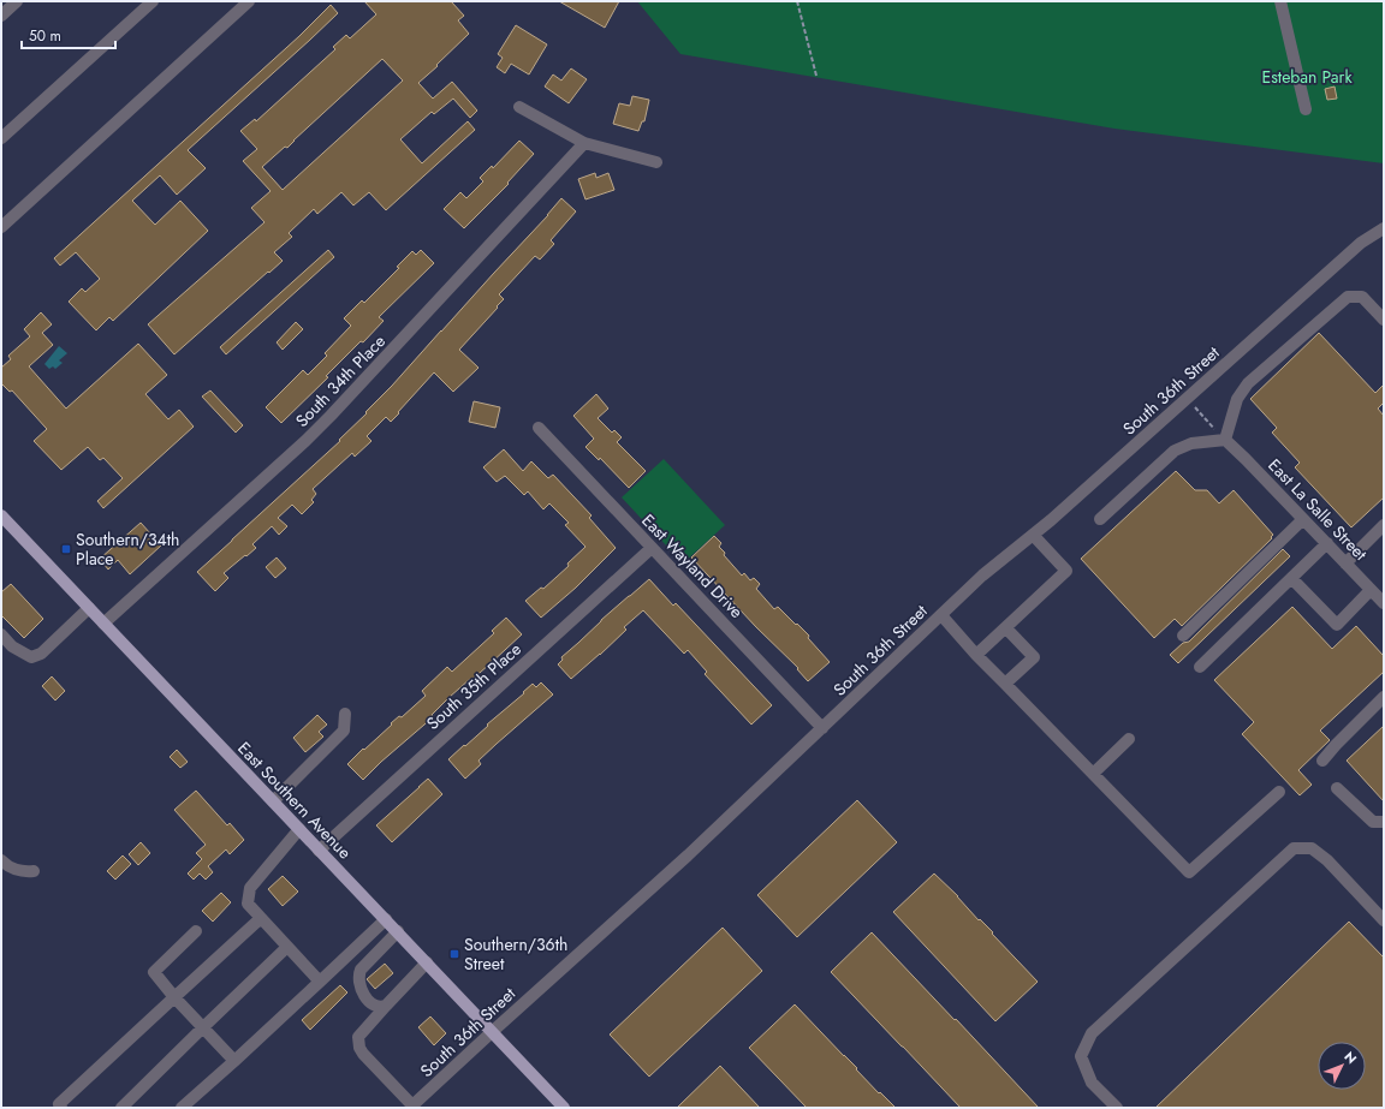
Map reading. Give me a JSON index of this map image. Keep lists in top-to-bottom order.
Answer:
{
  "streets": {
    "main road": ["East Southern Avenue"],
    "street": [
      "South 34th Place",
      "South 36th Street",
      "East La Salle Street",
      "East Wayland Drive",
      "South 35th Place"
    ]
  },
  "crossings": [
    ["South 34th Place", "East Southern Avenue"],
    ["South 36th Street", "East Wayland Drive"],
    ["South 36th Street", "East Southern Avenue"],
    ["East Wayland Drive", "South 35th Place"],
    ["South 35th Place", "East Southern Avenue"]
  ],
  "parks": ["Esteban Park"],
  "places": {
    "transit": ["Southern/34th Place", "Southern/36th Street"]
  },
  "scale_bar": "50 m",
  "north": "top right"
}
